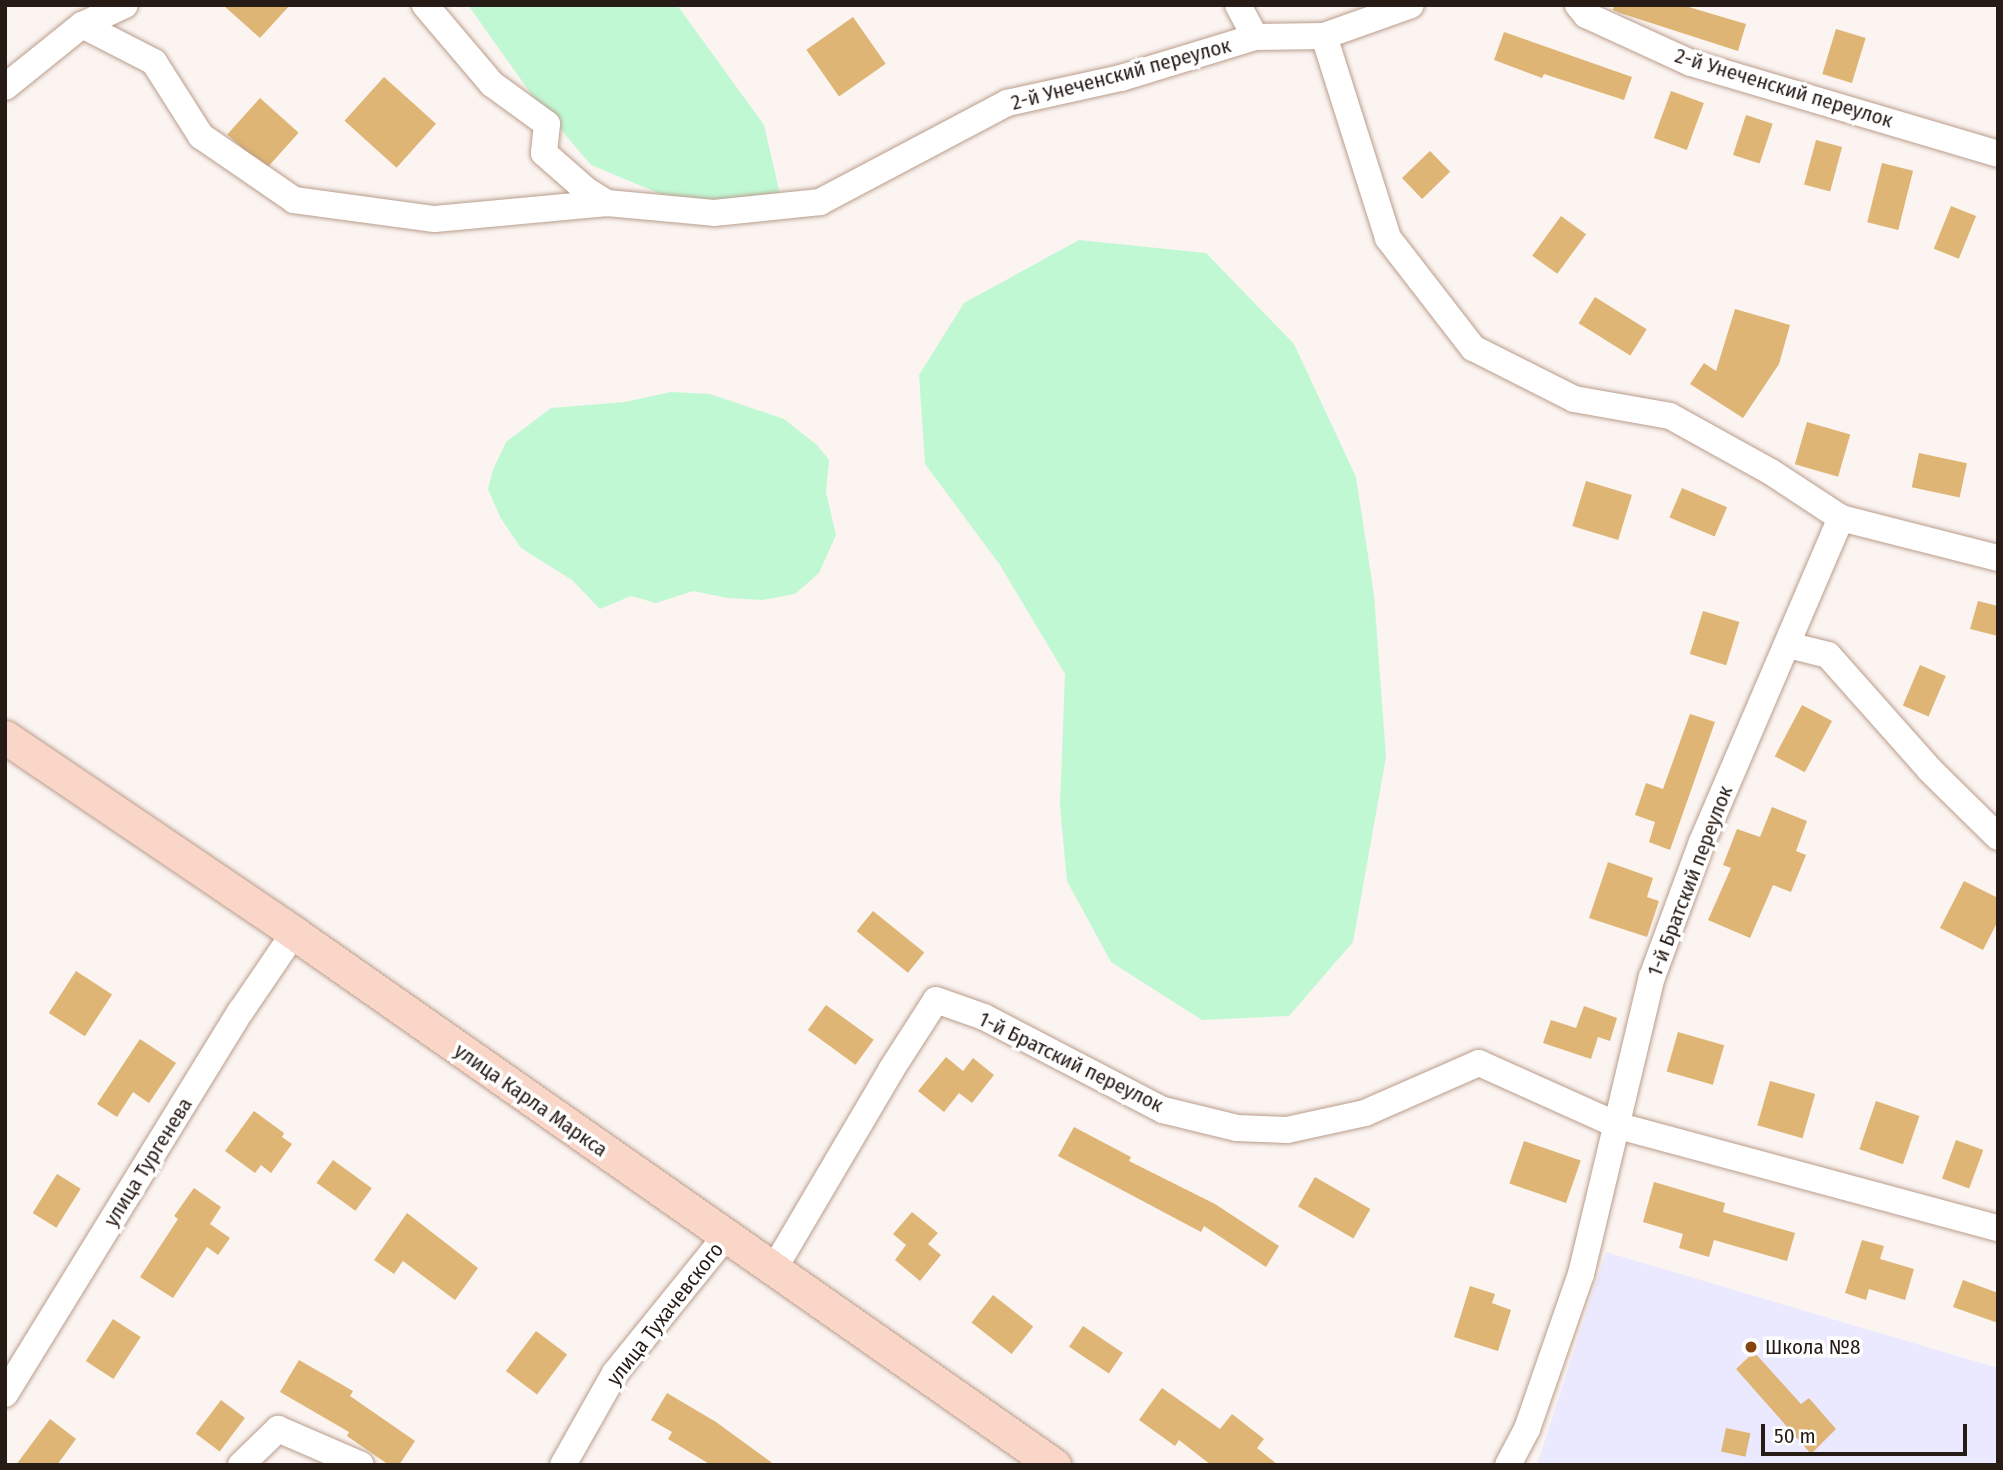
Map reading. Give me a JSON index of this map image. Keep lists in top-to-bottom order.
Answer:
{
  "streets": {
    "main road": ["улица Карла Маркса"],
    "street": [
      "2-й Унеченский переулок",
      "1-й Братский переулок",
      "улица Тургенева",
      "улица Тухачевского"
    ]
  },
  "crossings": [
    ["1-й Братский переулок", "улица Карла Маркса"],
    ["улица Карла Маркса", "улица Тургенева"],
    ["улица Карла Маркса", "улица Тухачевского"]
  ],
  "places": ["Школа №8"],
  "scale_bar": "50 m"
}
